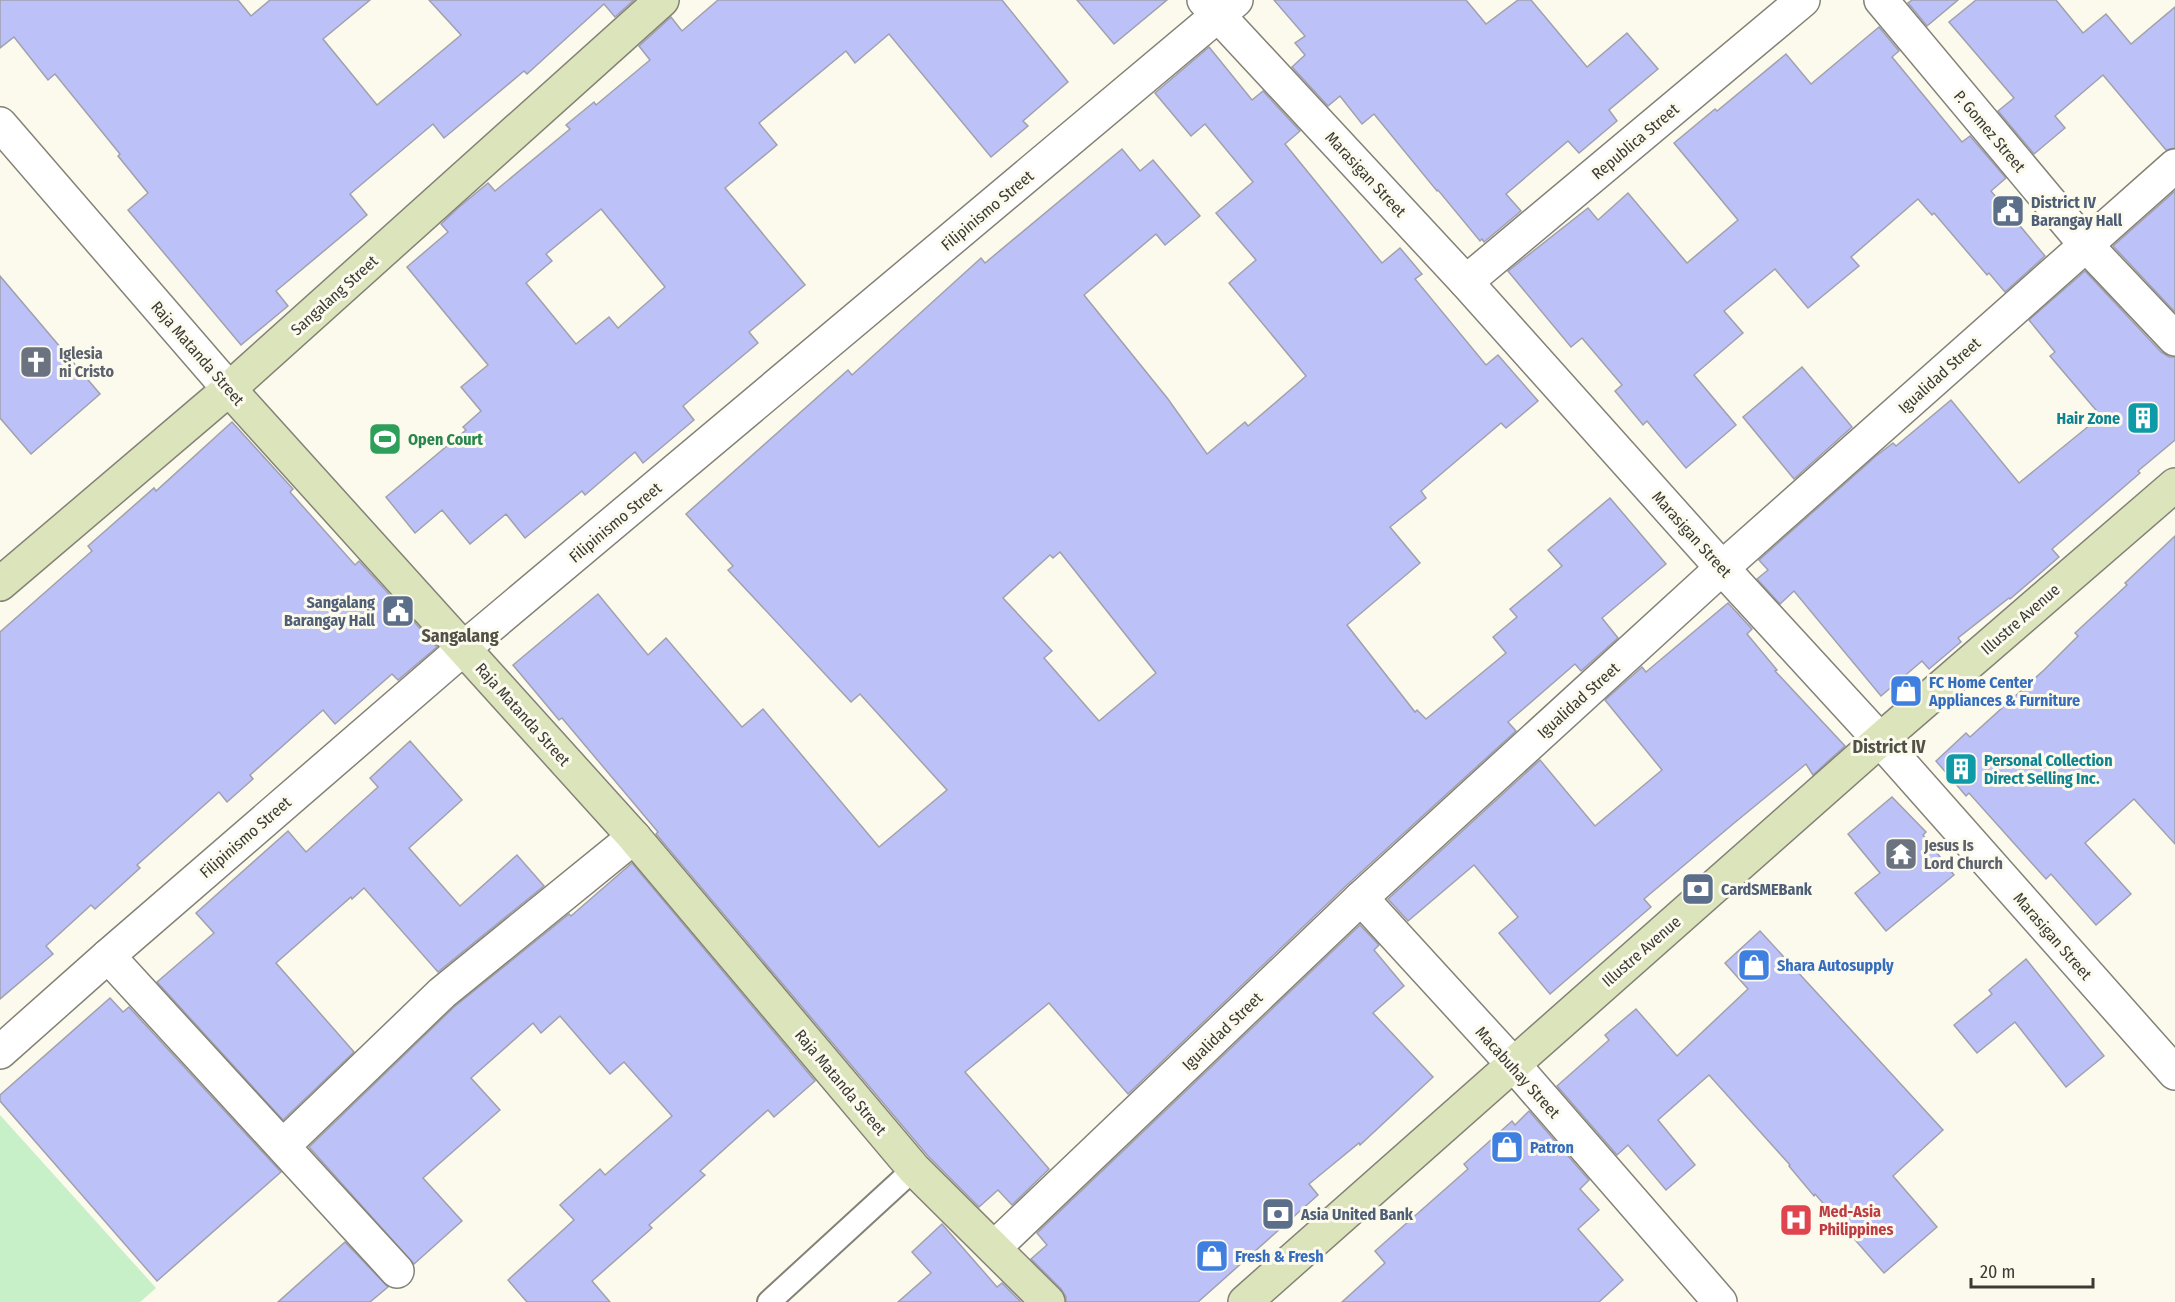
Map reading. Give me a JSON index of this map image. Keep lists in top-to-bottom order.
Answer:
{
  "streets": {
    "street": [
      "P. Gomez Street",
      "Republica Street",
      "Marasigan Street",
      "Filipinismo Street",
      "Sangalang Street",
      "Raja Matanda Street",
      "Igualidad Street",
      "Illustre Avenue",
      "Macabuhay Street"
    ]
  },
  "crossings": [
    ["P. Gomez Street", "Igualidad Street"],
    ["Republica Street", "Marasigan Street"],
    ["Marasigan Street", "Filipinismo Street"],
    ["Marasigan Street", "Igualidad Street"],
    ["Marasigan Street", "Illustre Avenue"],
    ["Filipinismo Street", "Raja Matanda Street"],
    ["Sangalang Street", "Raja Matanda Street"],
    ["Raja Matanda Street", "Igualidad Street"],
    ["Igualidad Street", "Macabuhay Street"],
    ["Illustre Avenue", "Macabuhay Street"]
  ],
  "districts": ["Sangalang", "District IV"],
  "places": {
    "public building": ["District IV Barangay Hall", "Sangalang Barangay Hall"],
    "church": ["Iglesia ni Cristo"],
    "building": ["Hair Zone", "Personal Collection Direct Selling Inc."],
    "sports": ["Open Court"],
    "shop": [
      "FC Home Center Appliances & Furniture",
      "Shara Autosupply",
      "Patron",
      "Fresh & Fresh"
    ],
    "temple": ["Jesus Is Lord Church"],
    "bank": ["CardSMEBank", "Asia United Bank"],
    "hospital": ["Med-Asia Philippines"]
  },
  "scale_bar": "20 m"
}
